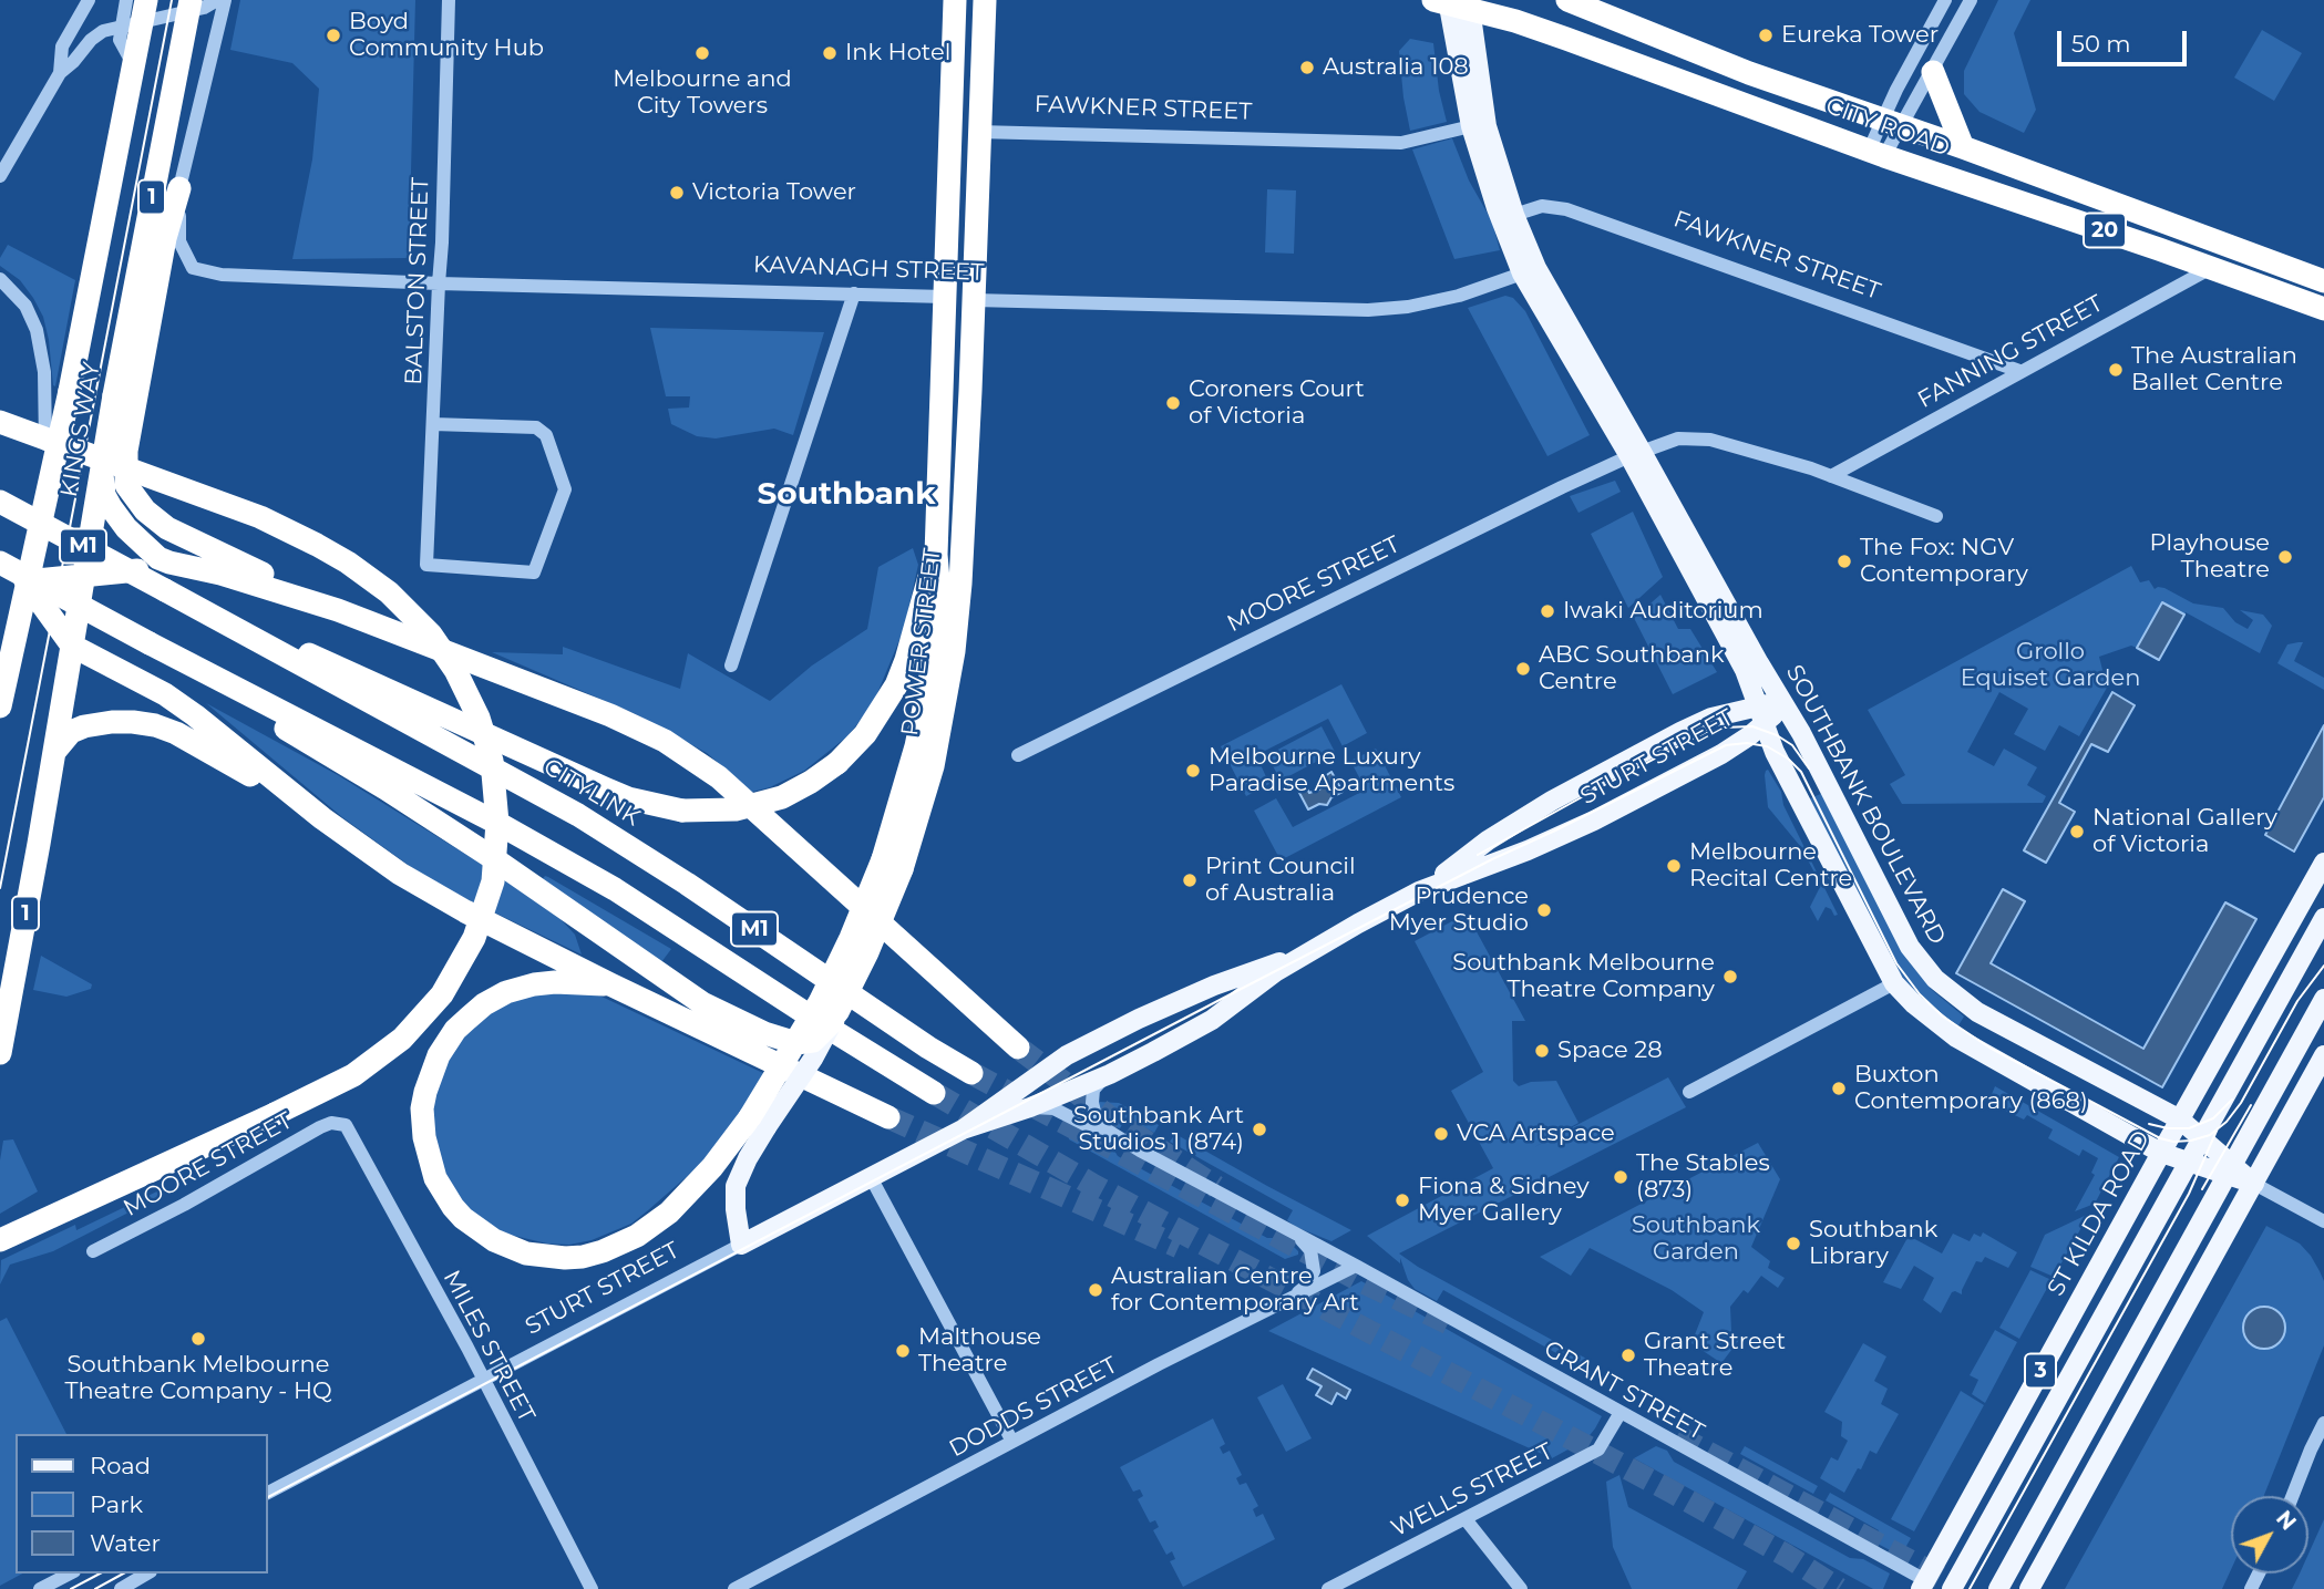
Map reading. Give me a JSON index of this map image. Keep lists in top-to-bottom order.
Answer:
{
  "streets": {
    "highway": [
      "FAWKNER STREET",
      "CITY ROAD",
      "1",
      "20",
      "KAVANAGH STREET",
      "KINGS WAY",
      "M1",
      "POWER STREET",
      "CITYLINK"
    ],
    "main road": [
      "STURT STREET",
      "SOUTHBANK BOULEVARD",
      "ST KILDA ROAD",
      "3"
    ],
    "street": [
      "BALSTON STREET",
      "FANNING STREET",
      "MOORE STREET",
      "MILES STREET",
      "GRANT STREET",
      "DODDS STREET",
      "WELLS STREET"
    ]
  },
  "crossings": [
    ["FAWKNER STREET", "FANNING STREET"],
    ["FAWKNER STREET", "POWER STREET"],
    ["FAWKNER STREET", "SOUTHBANK BOULEVARD"],
    ["CITY ROAD", "FANNING STREET"],
    ["CITY ROAD", "SOUTHBANK BOULEVARD"],
    ["KAVANAGH STREET", "BALSTON STREET"],
    ["KAVANAGH STREET", "POWER STREET"],
    ["KAVANAGH STREET", "SOUTHBANK BOULEVARD"],
    ["M1", "CITYLINK"],
    ["MOORE STREET", "SOUTHBANK BOULEVARD"],
    ["MOORE STREET", "MILES STREET"],
    ["POWER STREET", "STURT STREET"],
    ["STURT STREET", "SOUTHBANK BOULEVARD"],
    ["STURT STREET", "MILES STREET"],
    ["STURT STREET", "GRANT STREET"],
    ["SOUTHBANK BOULEVARD", "ST KILDA ROAD"],
    ["ST KILDA ROAD", "GRANT STREET"],
    ["GRANT STREET", "DODDS STREET"],
    ["GRANT STREET", "WELLS STREET"]
  ],
  "districts": ["Southbank"],
  "parks": ["Grollo Equiset Garden", "Southbank Garden"],
  "places": [
    "Boyd Community Hub",
    "Eureka Tower",
    "Melbourne and City Towers",
    "Ink Hotel",
    "Australia 108",
    "Victoria Tower",
    "The Australian Ballet Centre",
    "Coroners Court of Victoria",
    "Playhouse Theatre",
    "The Fox: NGV Contemporary",
    "Iwaki Auditorium",
    "ABC Southbank Centre",
    "Melbourne Luxury Paradise Apartments",
    "National Gallery of Victoria",
    "Melbourne Recital Centre",
    "Print Council of Australia",
    "Prudence Myer Studio",
    "Southbank Melbourne Theatre Company",
    "Space 28",
    "Buxton Contemporary (868)",
    "Southbank Art Studios 1 (874)",
    "VCA Artspace",
    "The Stables (873)",
    "Fiona & Sidney Myer Gallery",
    "Southbank Library",
    "Australian Centre for Contemporary Art",
    "Southbank Melbourne Theatre Company - HQ",
    "Malthouse Theatre",
    "Grant Street Theatre"
  ],
  "legend": ["Road", "Park", "Water"],
  "scale_bar": "50 m",
  "north": "top right"
}
